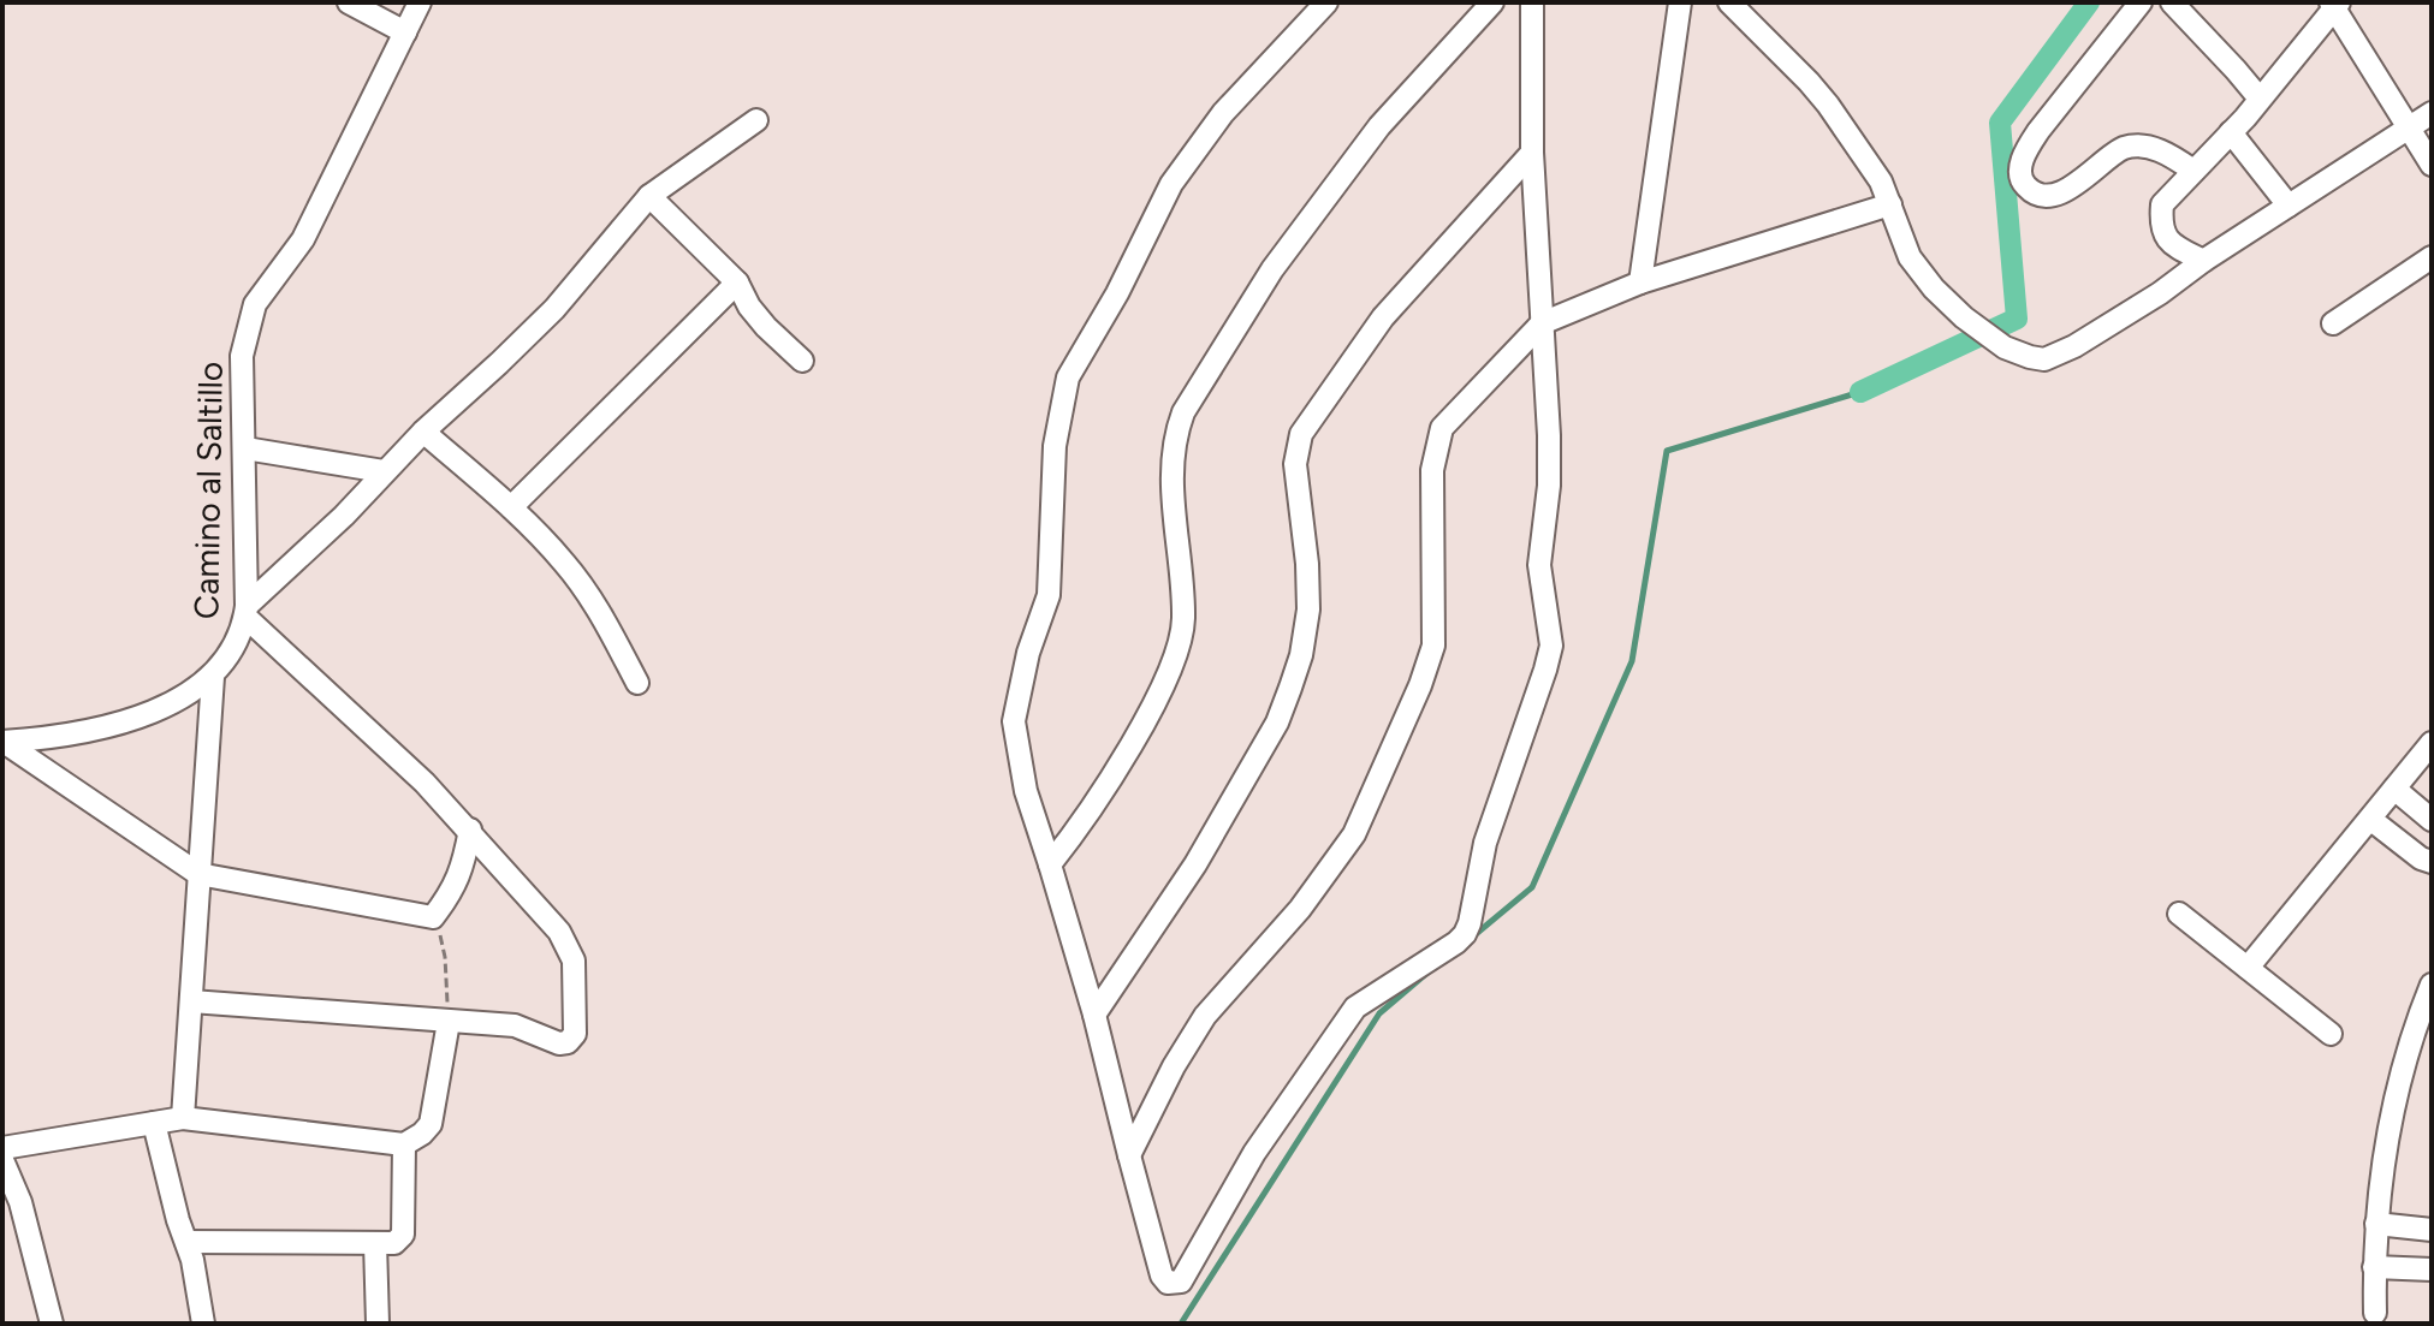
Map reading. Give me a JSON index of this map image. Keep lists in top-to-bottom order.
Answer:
{
  "streets": {
    "street": ["Camino al Saltillo"]
  }
}
